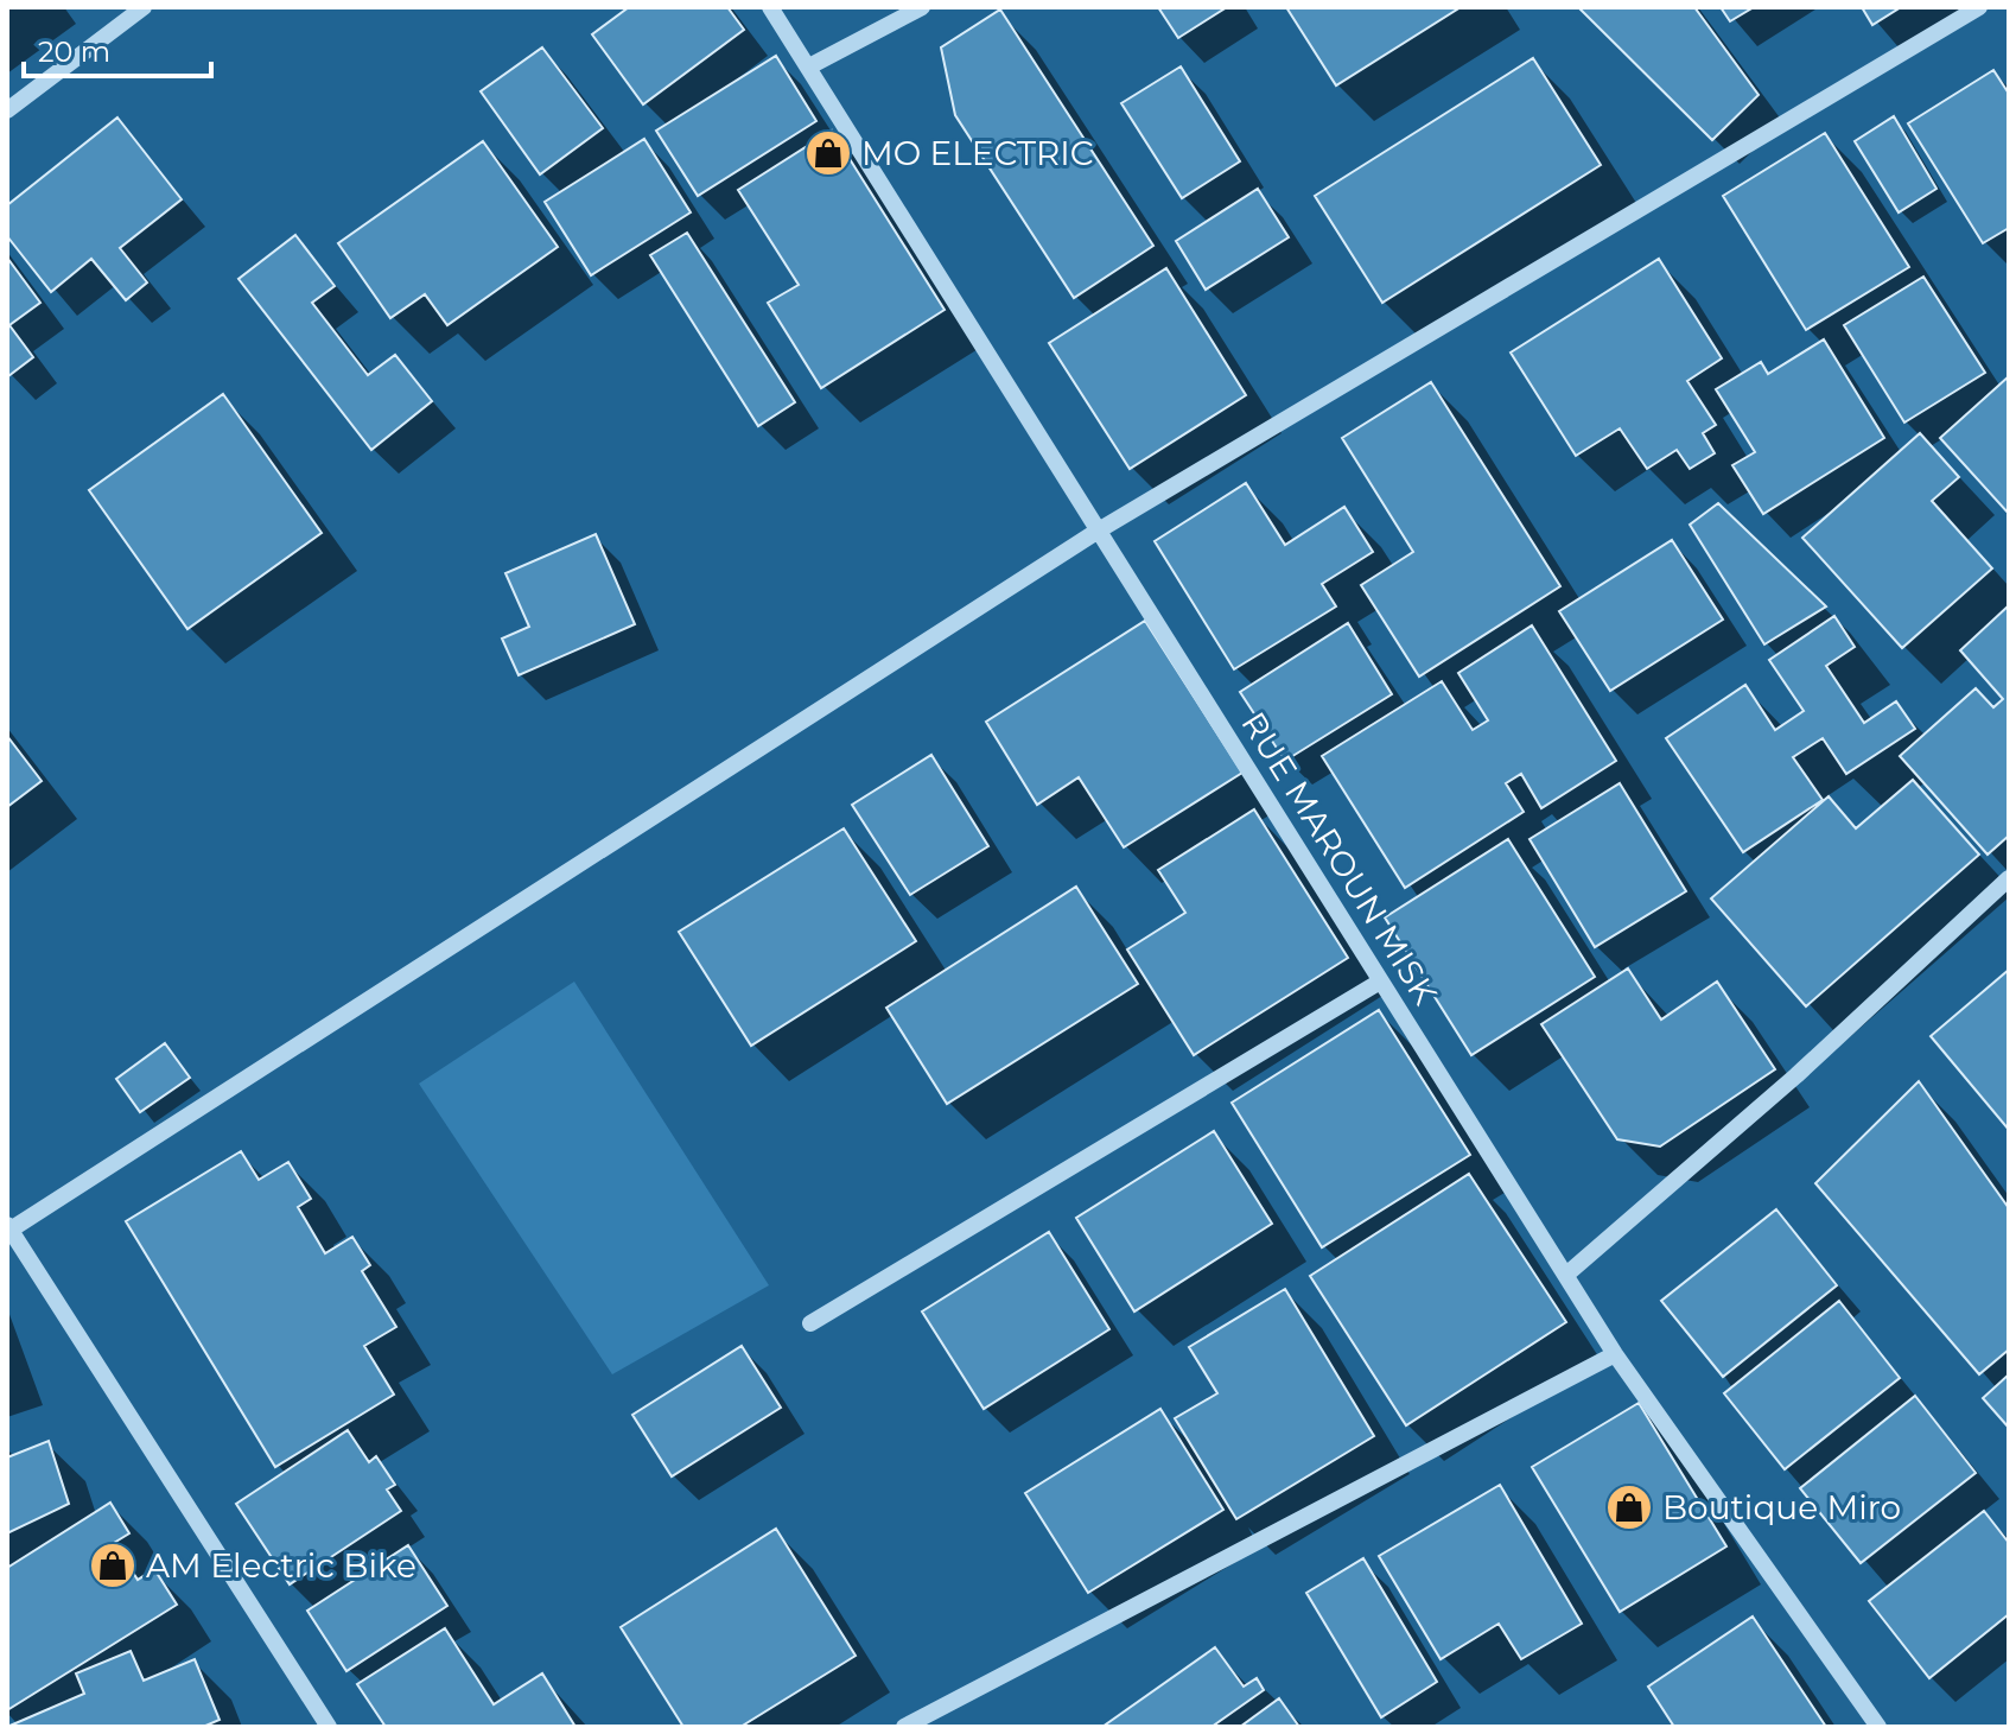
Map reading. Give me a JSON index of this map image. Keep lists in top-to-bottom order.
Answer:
{
  "streets": {
    "street": ["RUE MAROUN MISK"]
  },
  "places": {
    "shop": ["MO ELECTRIC", "Boutique Miro", "AM Electric Bike"]
  },
  "scale_bar": "20 m"
}
